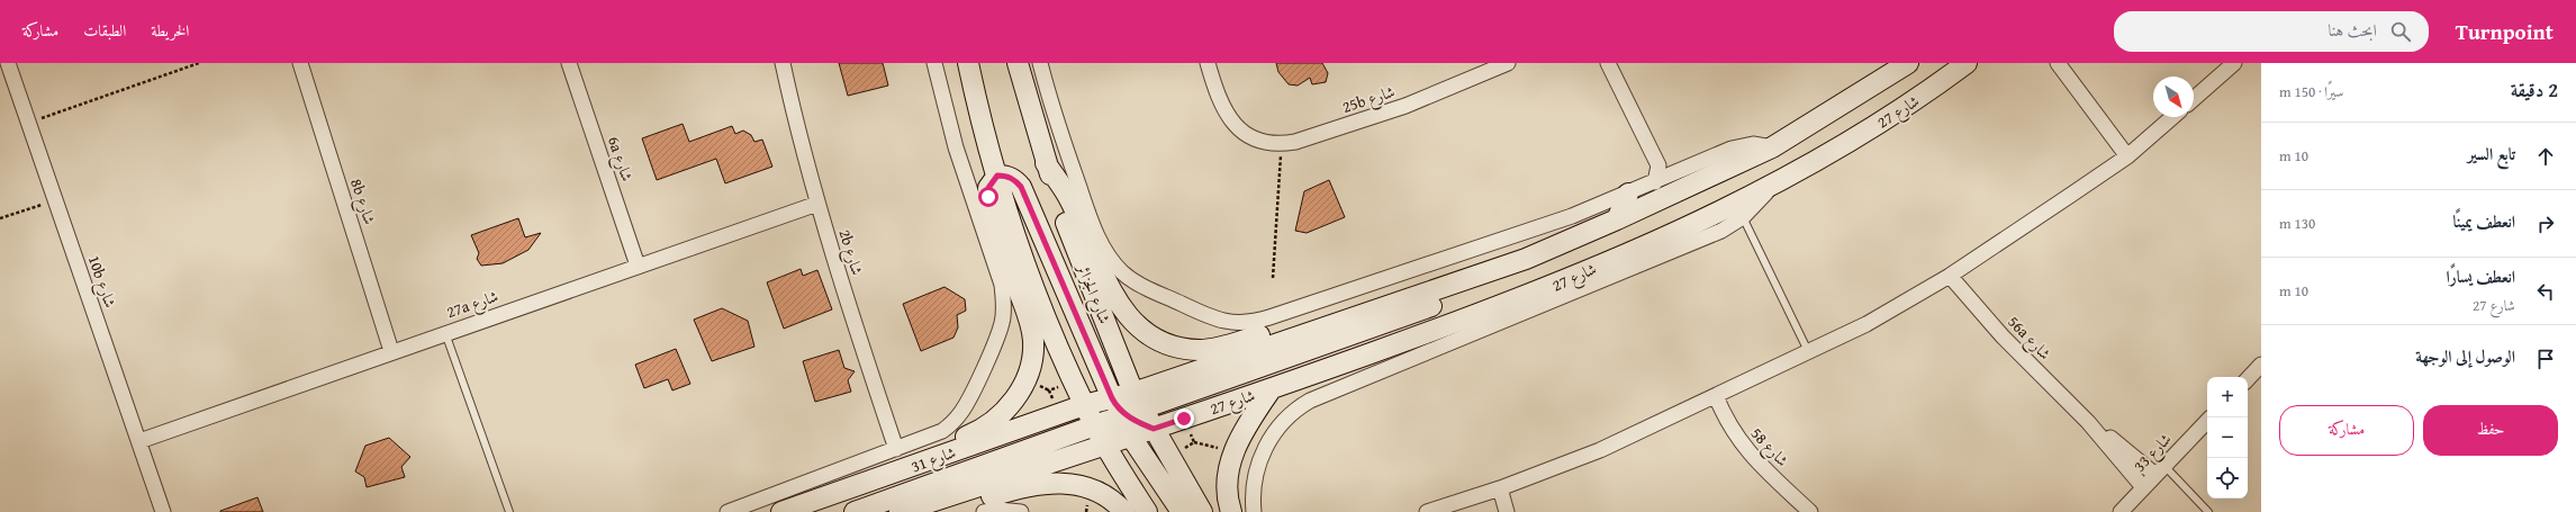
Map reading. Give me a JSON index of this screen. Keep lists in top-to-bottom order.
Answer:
{
  "streets": {
    "main road": ["شارع 27", "شارع الجزائر", "شارع 31"],
    "street": [
      "25b شارع",
      "6a شارع",
      "8b شارع",
      "2b شارع",
      "10b شارع",
      "27a شارع",
      "56a شارع",
      "شارع 58",
      "شارع 33"
    ]
  },
  "crossings": [
    ["6a شارع", "27a شارع"],
    ["8b شارع", "27a شارع"],
    ["2b شارع", "27a شارع"],
    ["10b شارع", "27a شارع"],
    ["56a شارع", "شارع 33"]
  ],
  "north": "bottom right",
  "page": {
    "header": "Turnpoint",
    "search": "ابحث هنا",
    "nav": ["الخريطة", "الطبقات", "مشاركة"],
    "heading": ["2 دقيقة", "سيرًا · 150 m"],
    "list": [
      ["تابع السير", "10 m"],
      ["انعطف يمينًا", "130 m"],
      ["انعطف يسارًا", "شارع 27", "10 m"],
      "الوصول إلى الوجهة"
    ],
    "map_buttons": ["+", "−"],
    "buttons": ["حفظ", "مشاركة"]
  }
}
